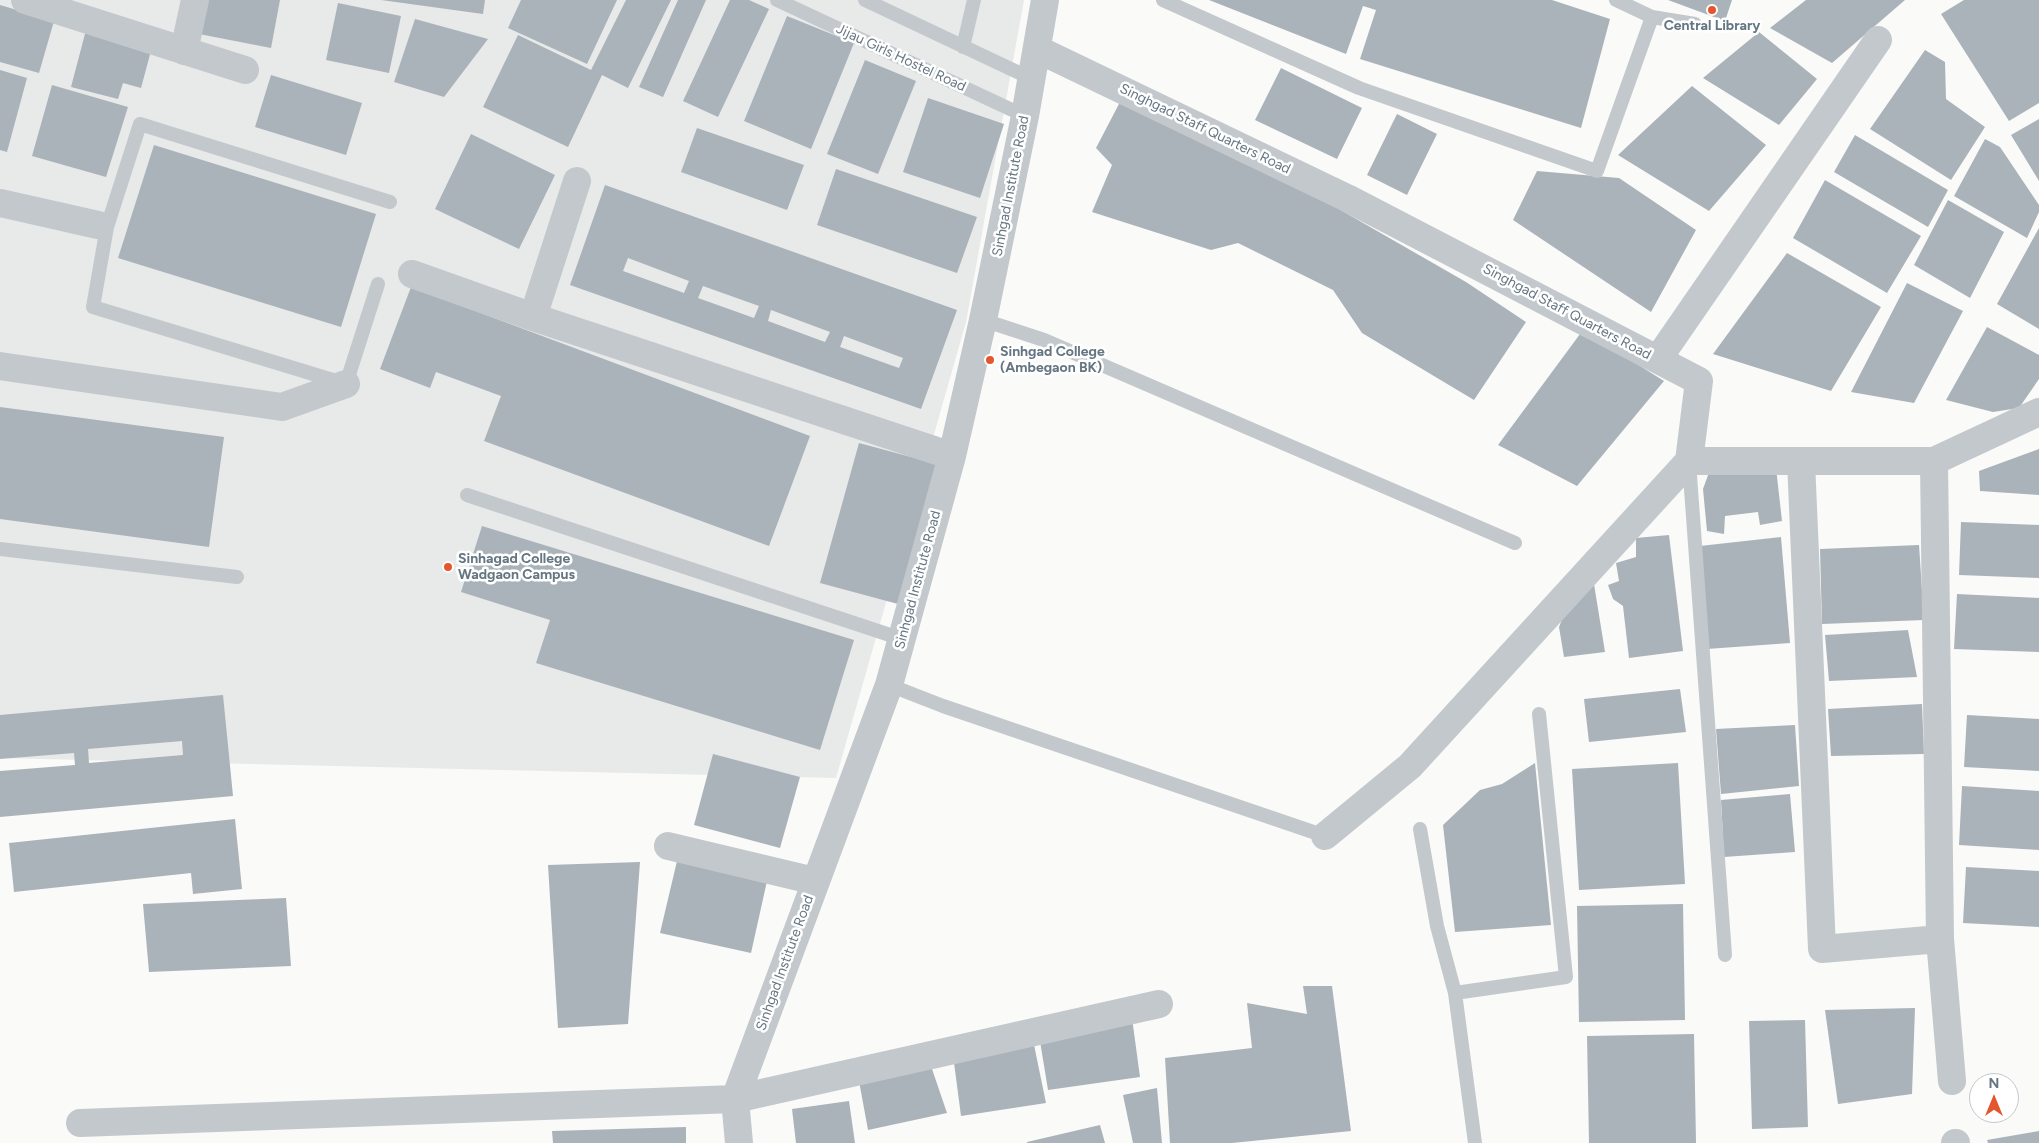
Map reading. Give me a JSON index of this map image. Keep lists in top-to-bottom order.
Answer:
{
  "streets": {
    "street": ["Singhgad Staff Quarters Road", "Sinhgad Institute Road"],
    "lane": ["Jijau Girls Hostel Road"]
  },
  "crossings": [
    ["Jijau Girls Hostel Road", "Sinhgad Institute Road"],
    ["Singhgad Staff Quarters Road", "Sinhgad Institute Road"]
  ],
  "places": ["Central Library", "Sinhgad College (Ambegaon BK)", "Sinhagad College Wadgaon Campus"],
  "north": "top"
}
